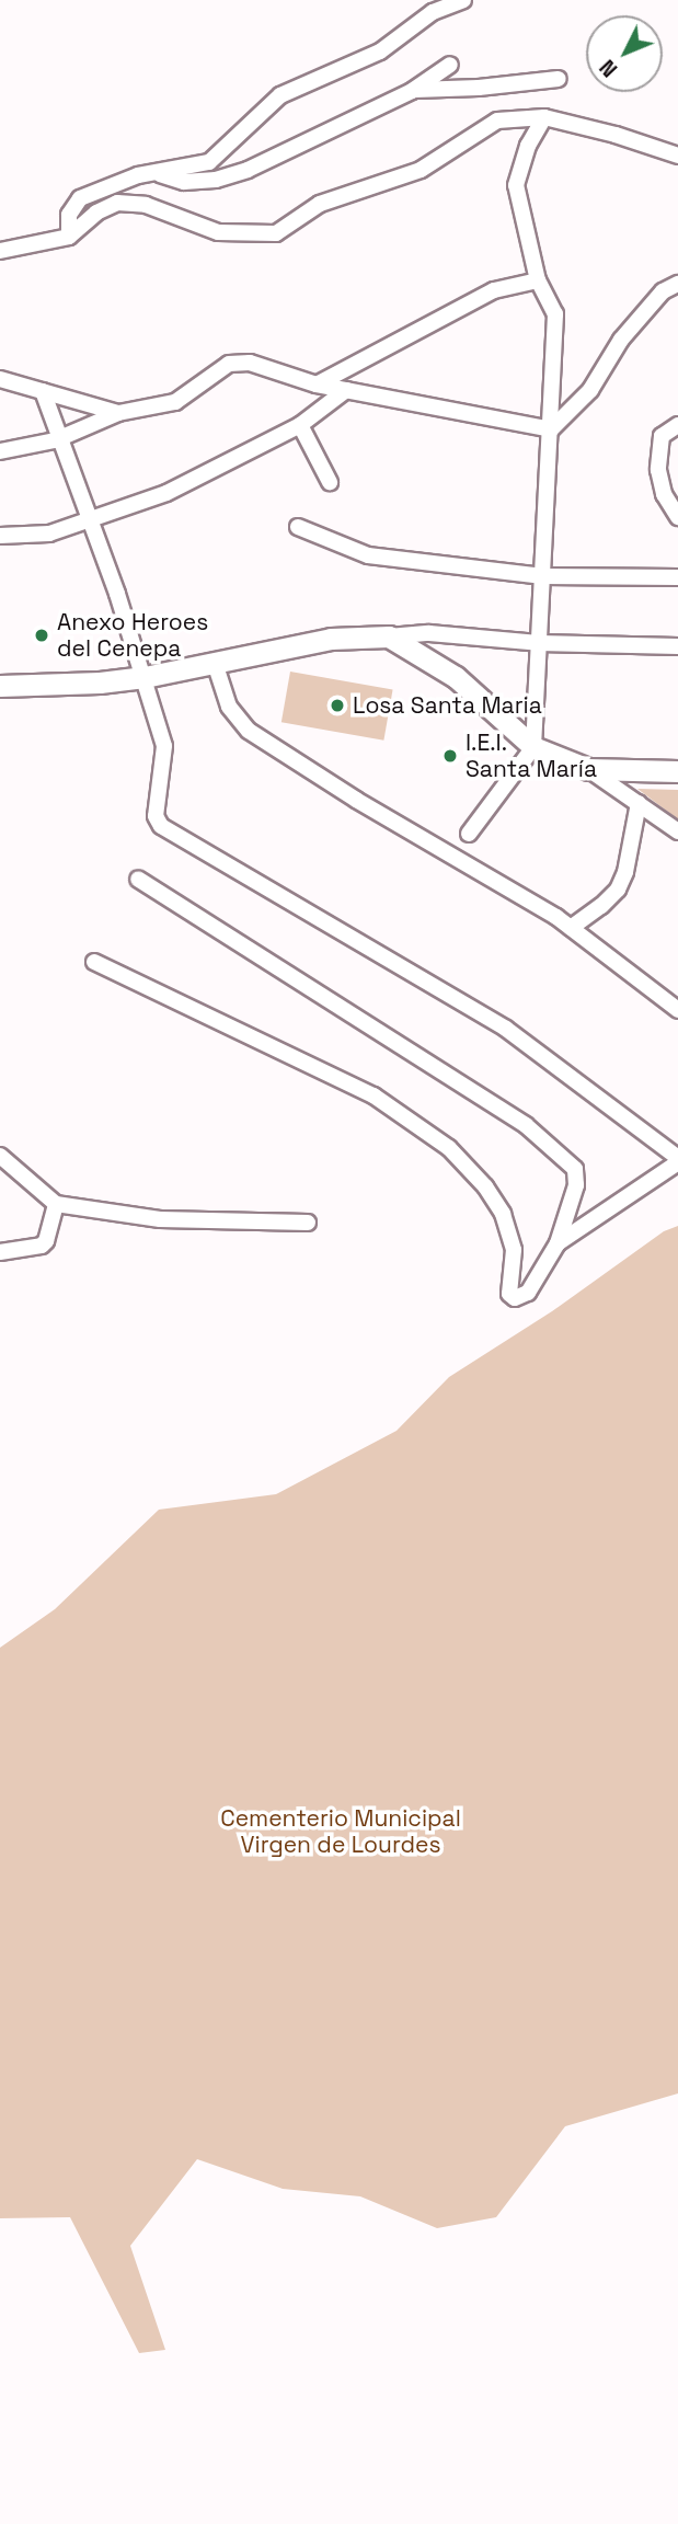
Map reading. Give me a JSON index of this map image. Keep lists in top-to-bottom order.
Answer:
{
  "parks": ["Cementerio Municipal Virgen de Lourdes"],
  "places": ["Anexo Heroes del Cenepa", "Losa Santa Maria", "I.E.I. Santa María"],
  "north": "bottom left"
}
